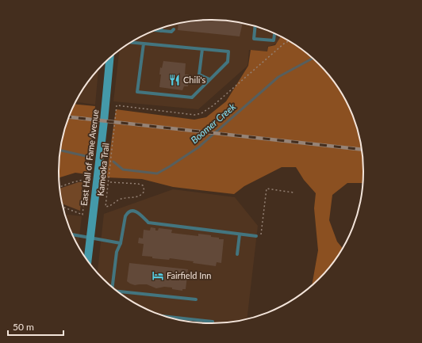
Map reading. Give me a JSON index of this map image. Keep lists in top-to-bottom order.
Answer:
{
  "streets": {
    "main road": ["East Hall of Fame Avenue"],
    "path": ["Kameoka Trail"]
  },
  "water": ["Boomer Creek"],
  "places": {
    "restaurant": ["Chili's"],
    "hotel": ["Fairfield Inn"]
  },
  "scale_bar": "50 m"
}
